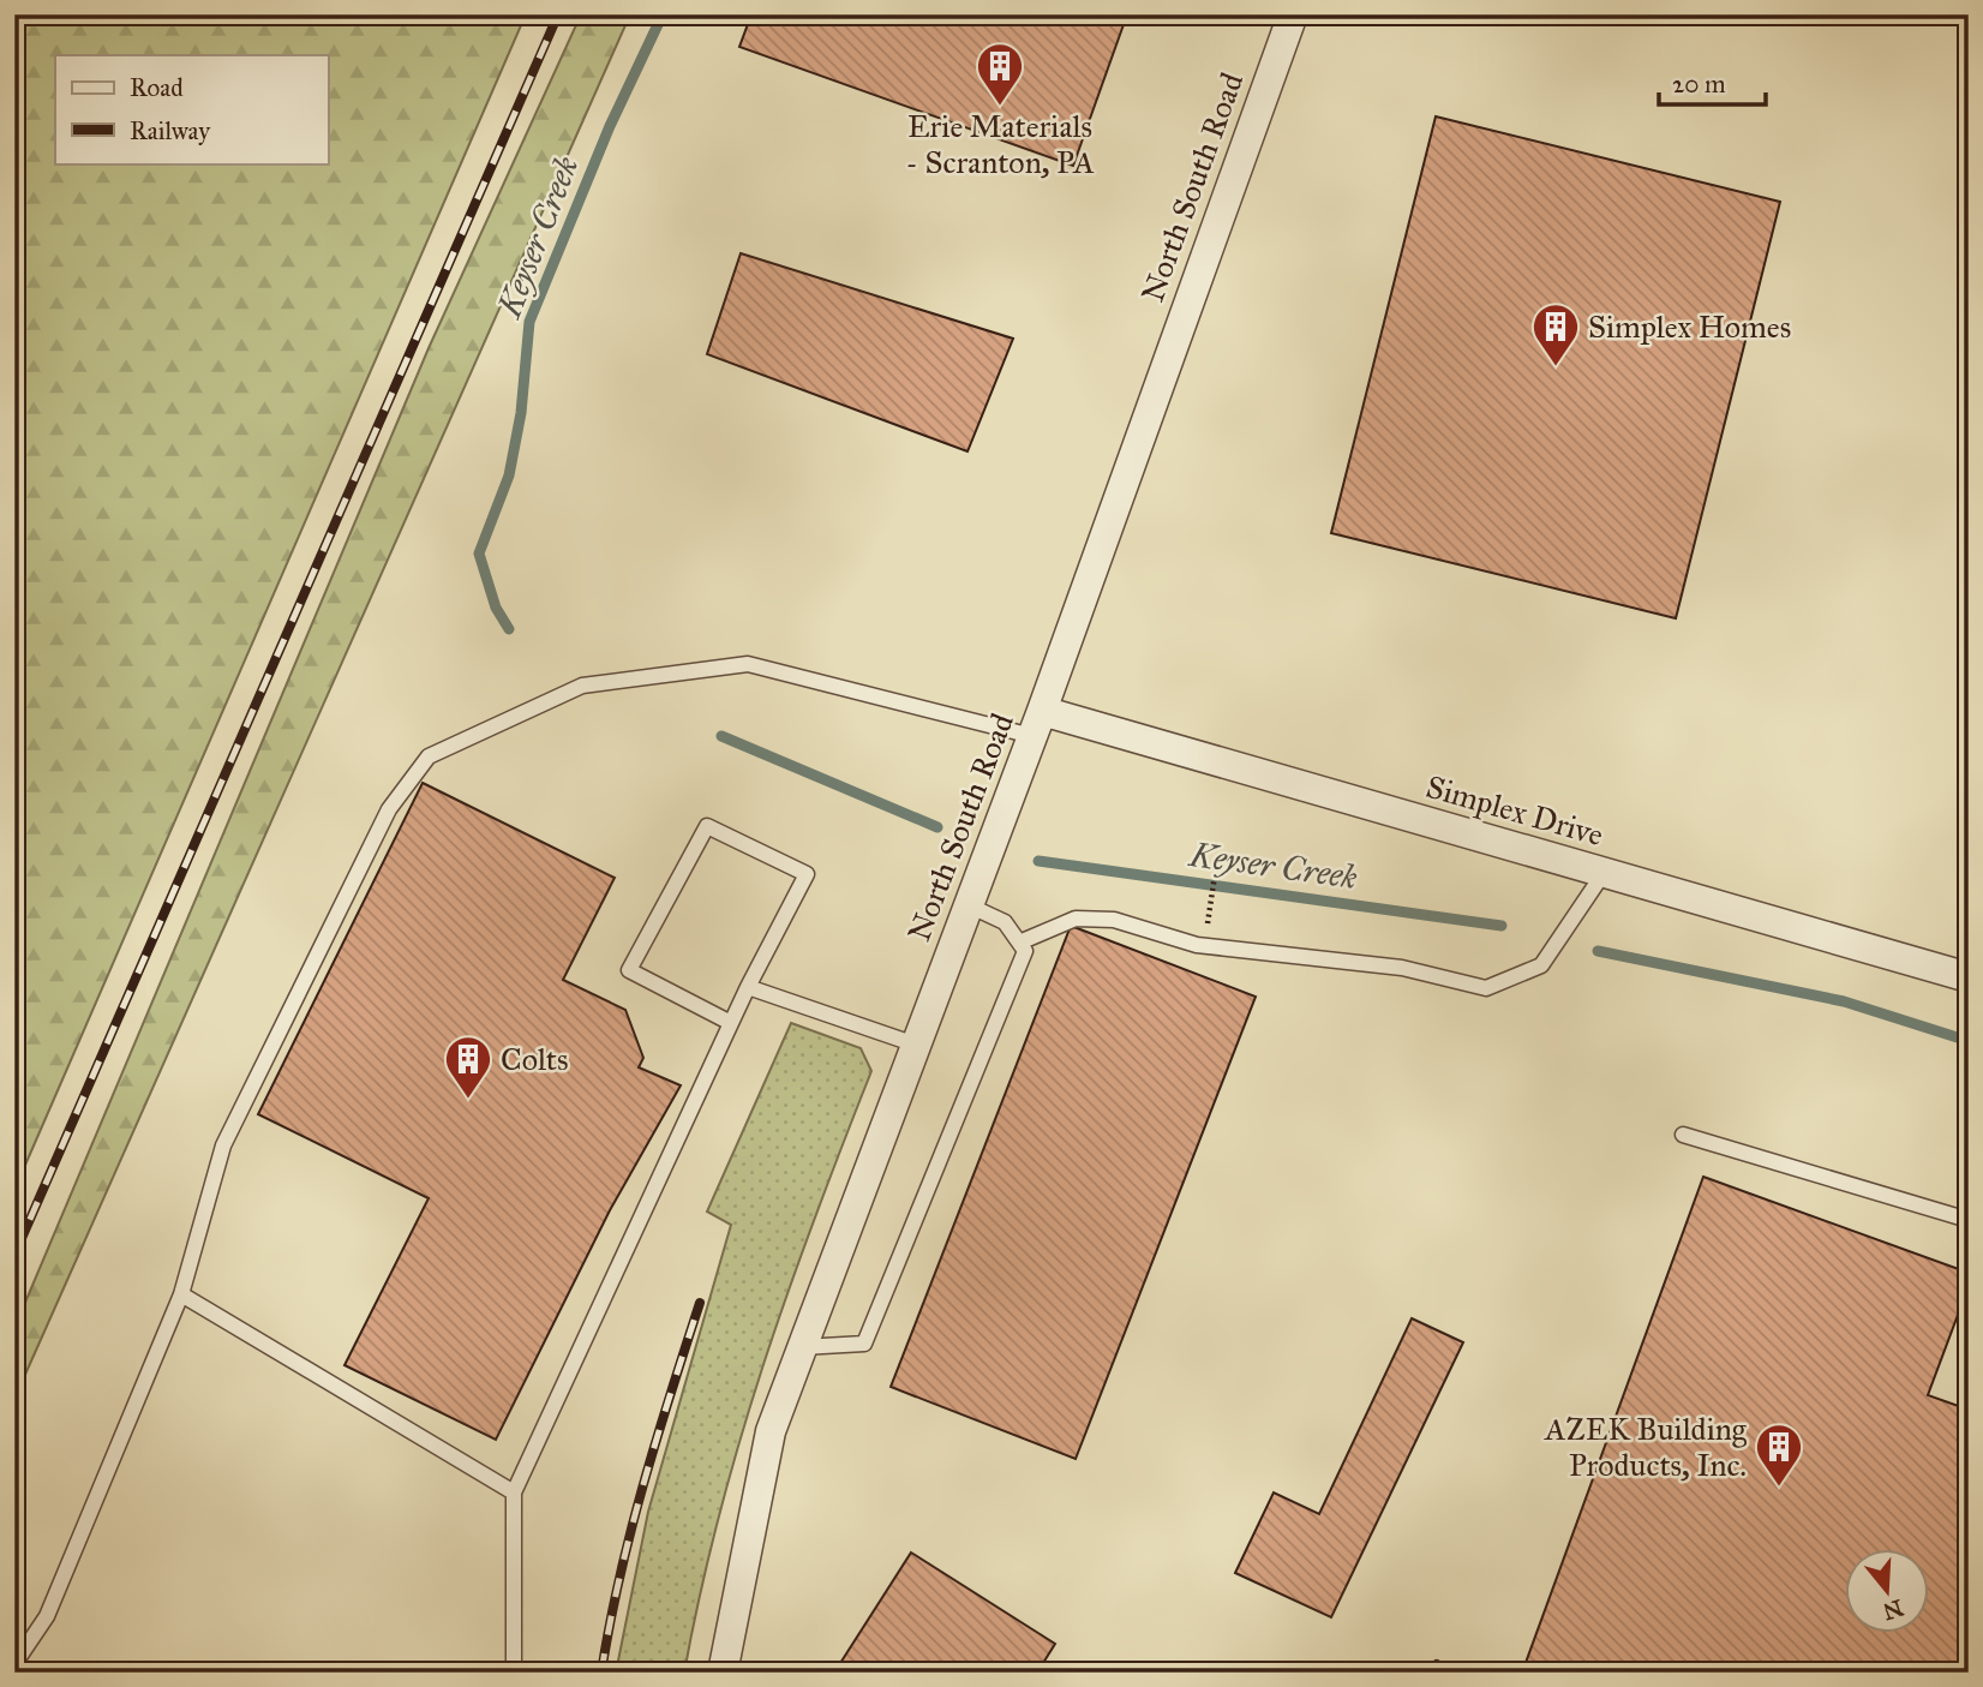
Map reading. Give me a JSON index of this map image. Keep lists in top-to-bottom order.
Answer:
{
  "streets": {
    "street": ["North South Road", "Simplex Drive"]
  },
  "crossings": [
    ["North South Road", "Simplex Drive"]
  ],
  "water": ["Keyser Creek"],
  "places": {
    "building": [
      "Erie Materials - Scranton, PA",
      "Simplex Homes",
      "Colts",
      "AZEK Building Products, Inc."
    ]
  },
  "legend": ["Road", "Railway"],
  "scale_bar": "20 m",
  "north": "bottom"
}
